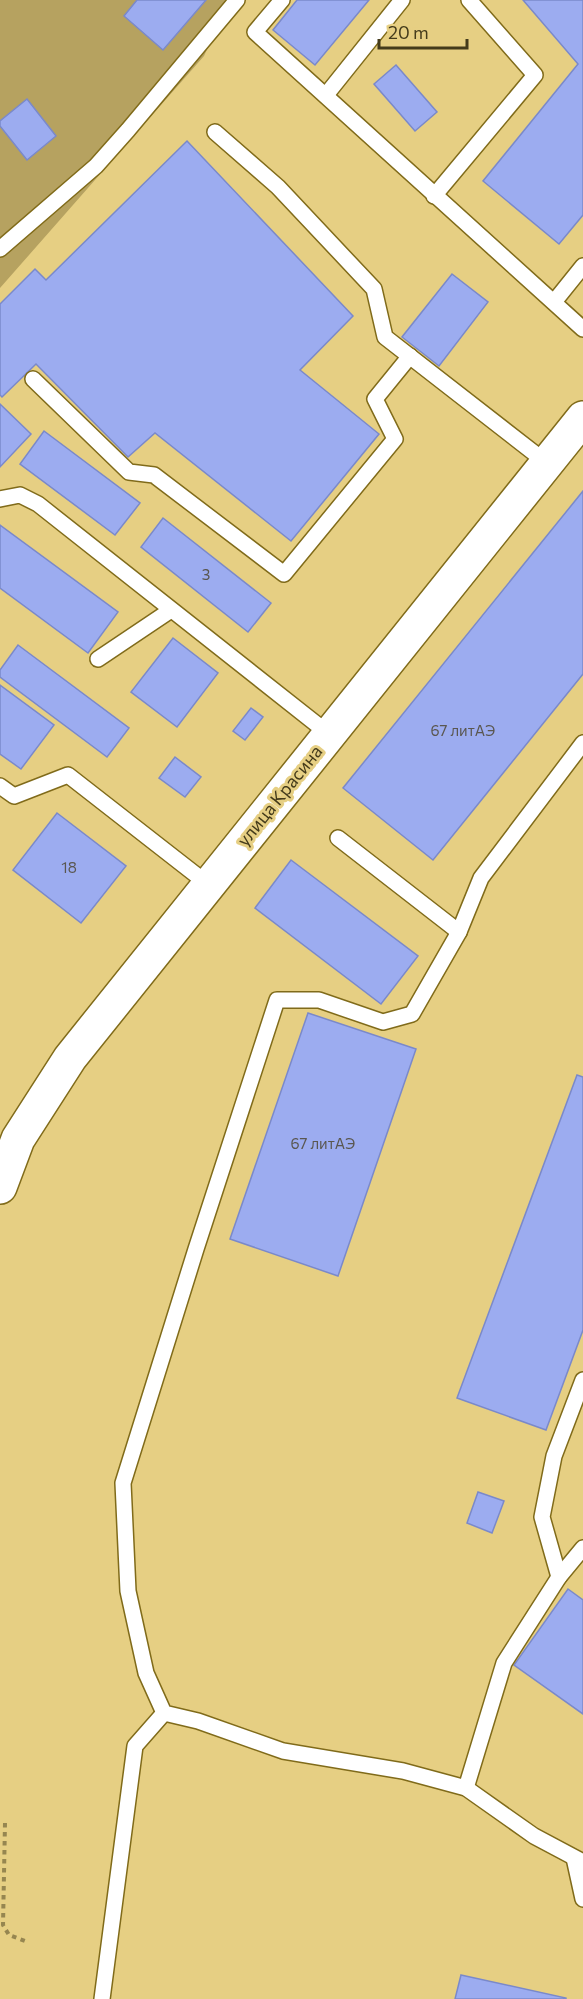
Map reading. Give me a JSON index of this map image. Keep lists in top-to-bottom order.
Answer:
{
  "streets": {
    "main road": ["улица Красина"]
  },
  "house_numbers": [
    "3",
    "67 литАЭ",
    "18",
    "67 литАЭ"
  ],
  "scale_bar": "20 m"
}
